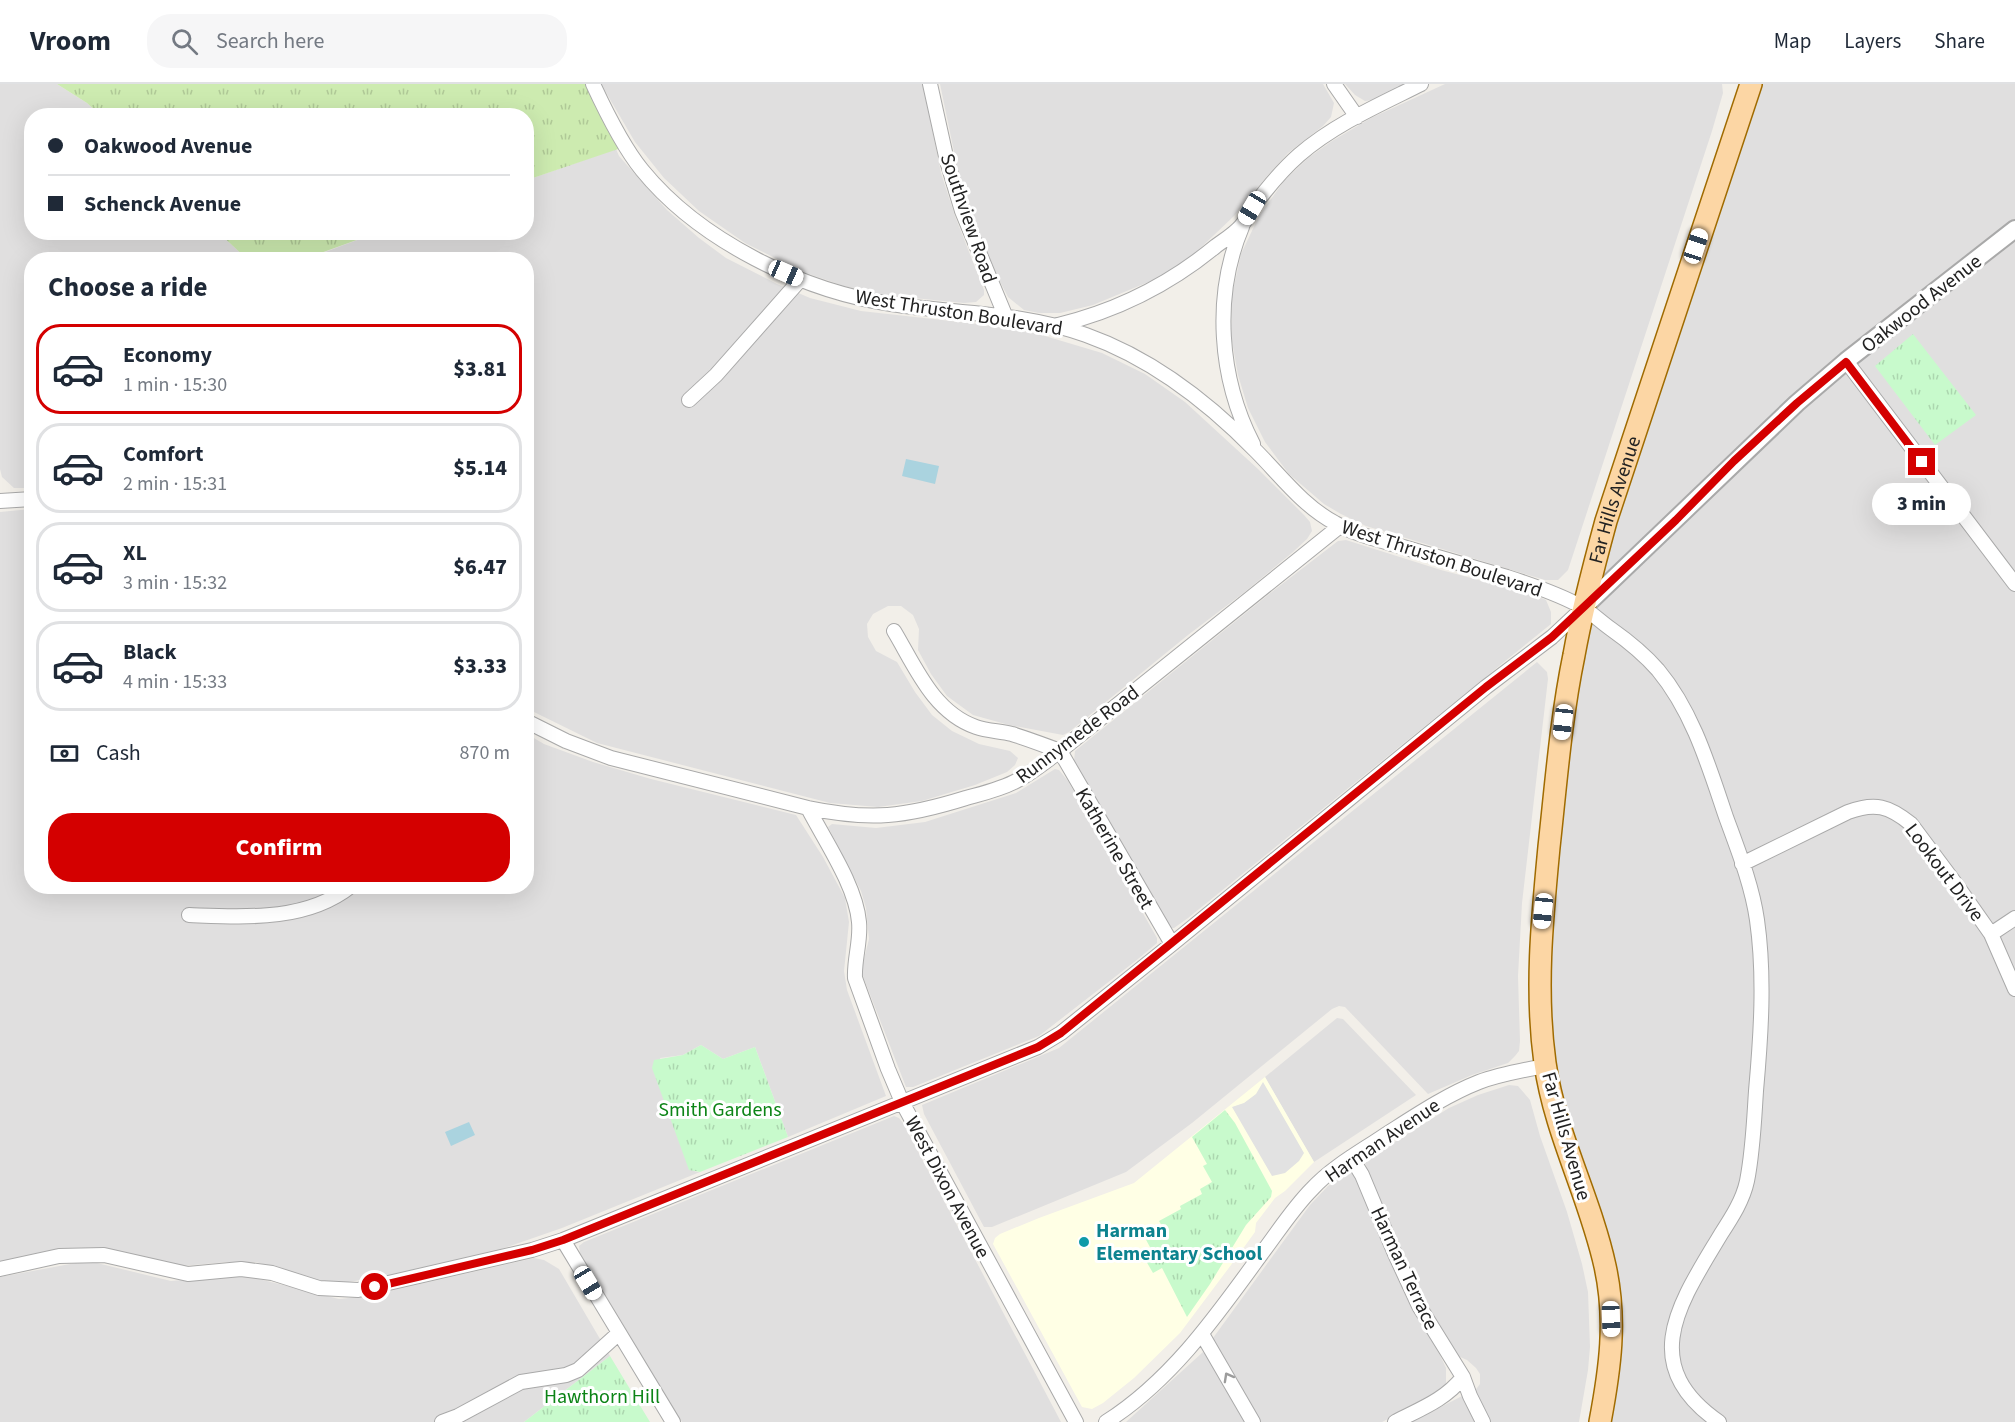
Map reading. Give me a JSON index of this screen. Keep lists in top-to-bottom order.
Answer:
{
  "streets": {
    "main road": ["Far Hills Avenue"],
    "street": [
      "Southview Road",
      "Oakwood Avenue",
      "West Thruston Boulevard",
      "Runnymede Road",
      "Katherine Street",
      "Lookout Drive",
      "Harman Avenue",
      "West Dixon Avenue",
      "Harman Terrace"
    ]
  },
  "crossings": [
    ["Southview Road", "West Thruston Boulevard"],
    ["Oakwood Avenue", "West Thruston Boulevard"],
    ["Oakwood Avenue", "Far Hills Avenue"],
    ["Oakwood Avenue", "Katherine Street"],
    ["Oakwood Avenue", "West Dixon Avenue"],
    ["West Thruston Boulevard", "Far Hills Avenue"],
    ["West Thruston Boulevard", "Runnymede Road"],
    ["West Thruston Boulevard", "Lookout Drive"],
    ["Far Hills Avenue", "Harman Avenue"],
    ["Runnymede Road", "Katherine Street"],
    ["Runnymede Road", "West Dixon Avenue"],
    ["Harman Avenue", "Harman Terrace"]
  ],
  "parks": ["Smith Gardens", "Hawthorn Hill"],
  "places": ["Harman Elementary School"],
  "page": {
    "header": "Vroom",
    "search": "Search here",
    "nav": ["Map", "Layers", "Share"],
    "banner": ["Oakwood Avenue", "Schenck Avenue"],
    "heading": "Choose a ride",
    "list": [
      {
        "name": "Economy",
        "note": "1 min · 15:30",
        "value": "$3.81"
      },
      {
        "name": "Comfort",
        "note": "2 min · 15:31",
        "value": "$5.14"
      },
      {
        "name": "XL",
        "note": "3 min · 15:32",
        "value": "$6.47"
      },
      {
        "name": "Black",
        "note": "4 min · 15:33",
        "value": "$3.33"
      }
    ],
    "bubble": "3 min",
    "pay": ["Cash", "870 m"],
    "buttons": "Confirm"
  }
}
